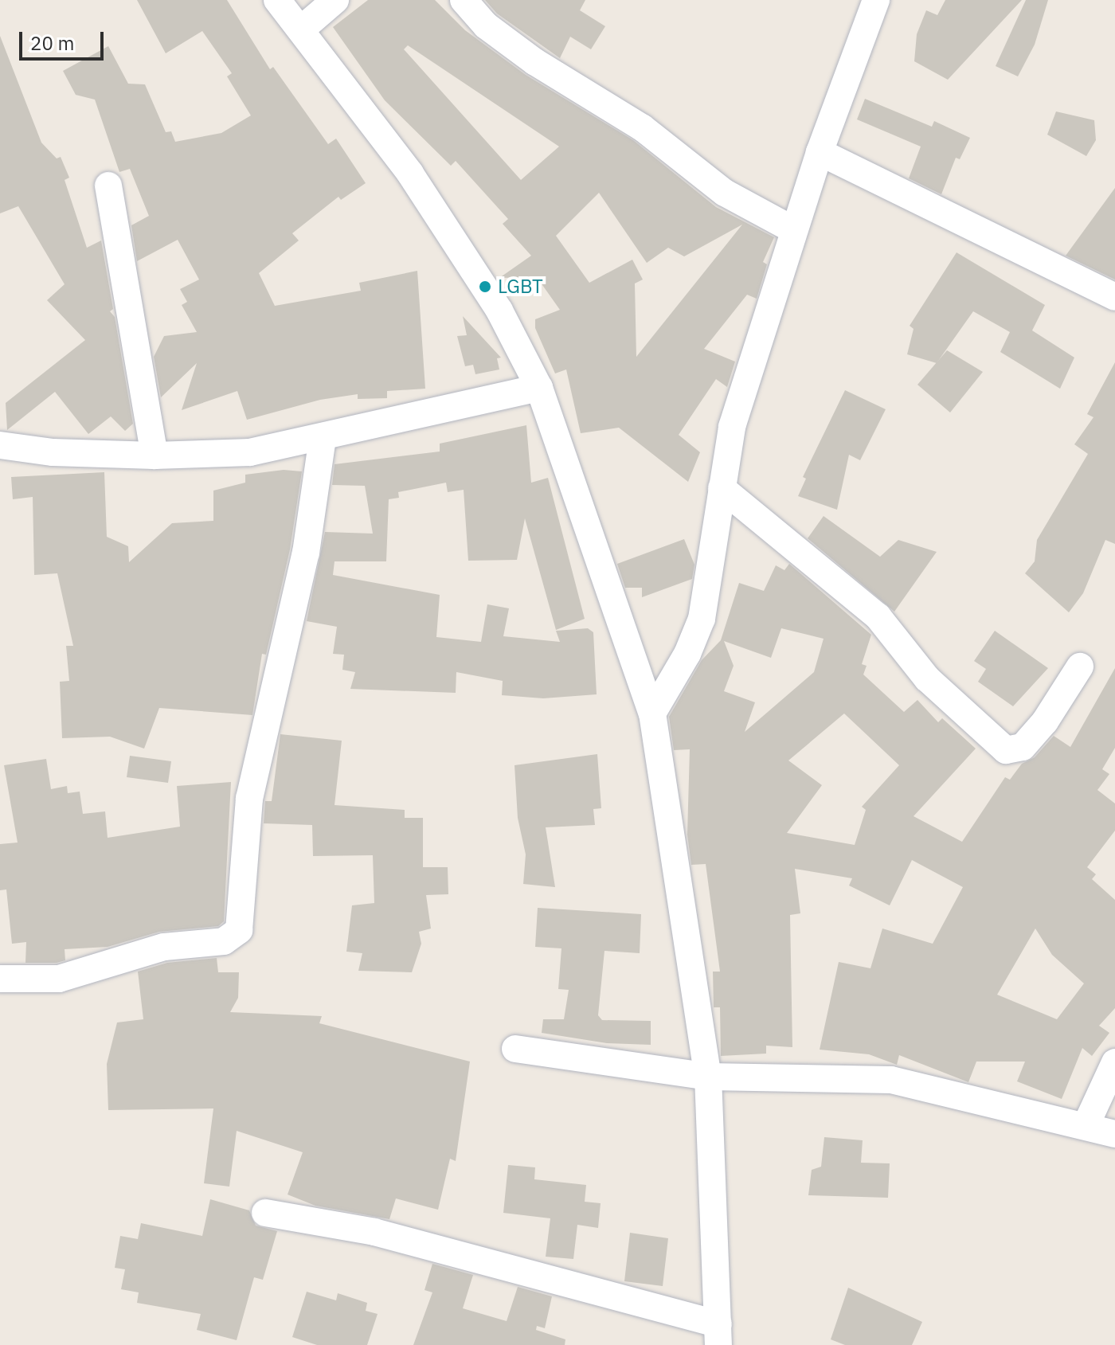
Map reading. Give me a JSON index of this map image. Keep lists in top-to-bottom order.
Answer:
{
  "places": ["LGBT"],
  "scale_bar": "20 m"
}
